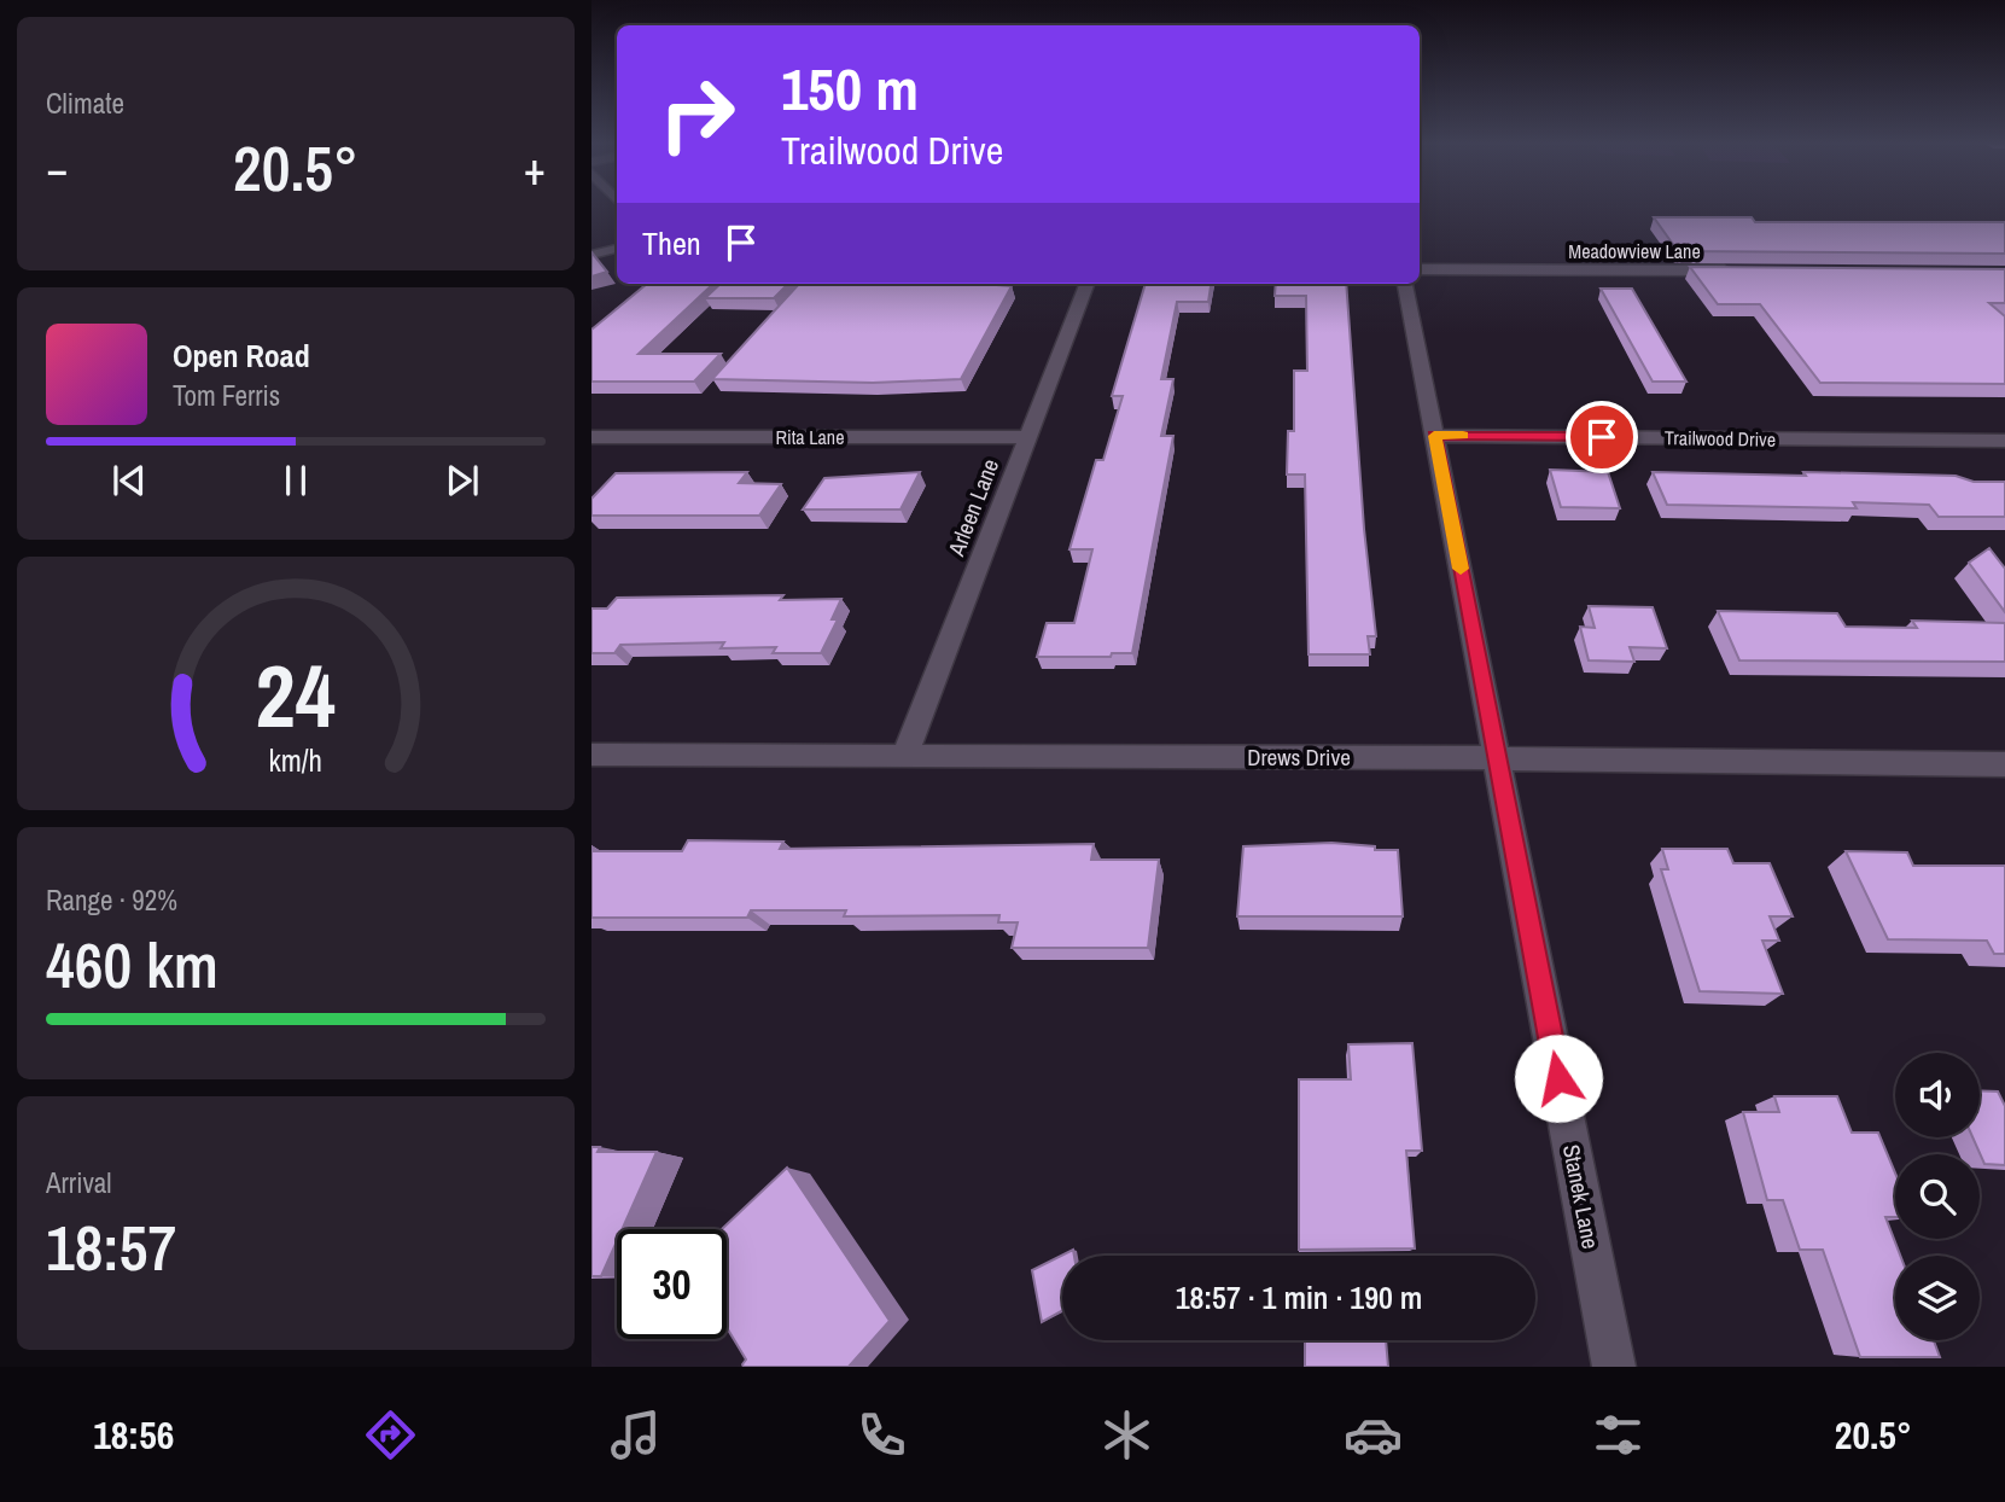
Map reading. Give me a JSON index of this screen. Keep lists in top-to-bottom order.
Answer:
{
  "streets": {
    "street": [
      "Meadowview Lane",
      "Rita Lane",
      "Trailwood Drive",
      "Arleen Lane",
      "Drews Drive",
      "Stanek Lane"
    ]
  },
  "crossings": [
    ["Rita Lane", "Arleen Lane"],
    ["Trailwood Drive", "Stanek Lane"],
    ["Arleen Lane", "Drews Drive"],
    ["Drews Drive", "Stanek Lane"]
  ],
  "page": {
    "tile": [
      "Climate",
      ["Range · 92%", "460 km"],
      ["Arrival", "18:57"]
    ],
    "turn": ["150 m", "Trailwood Drive"],
    "heat": ["−", "20.5°", "+"],
    "then": "Then",
    "song": ["Open Road", "Tom Ferris"],
    "limit": "30",
    "trip": "18:57 · 1 min · 190 m",
    "tabs": ["18:56", "20.5°"],
    "gauge": ["24", "km/h"]
  }
}
